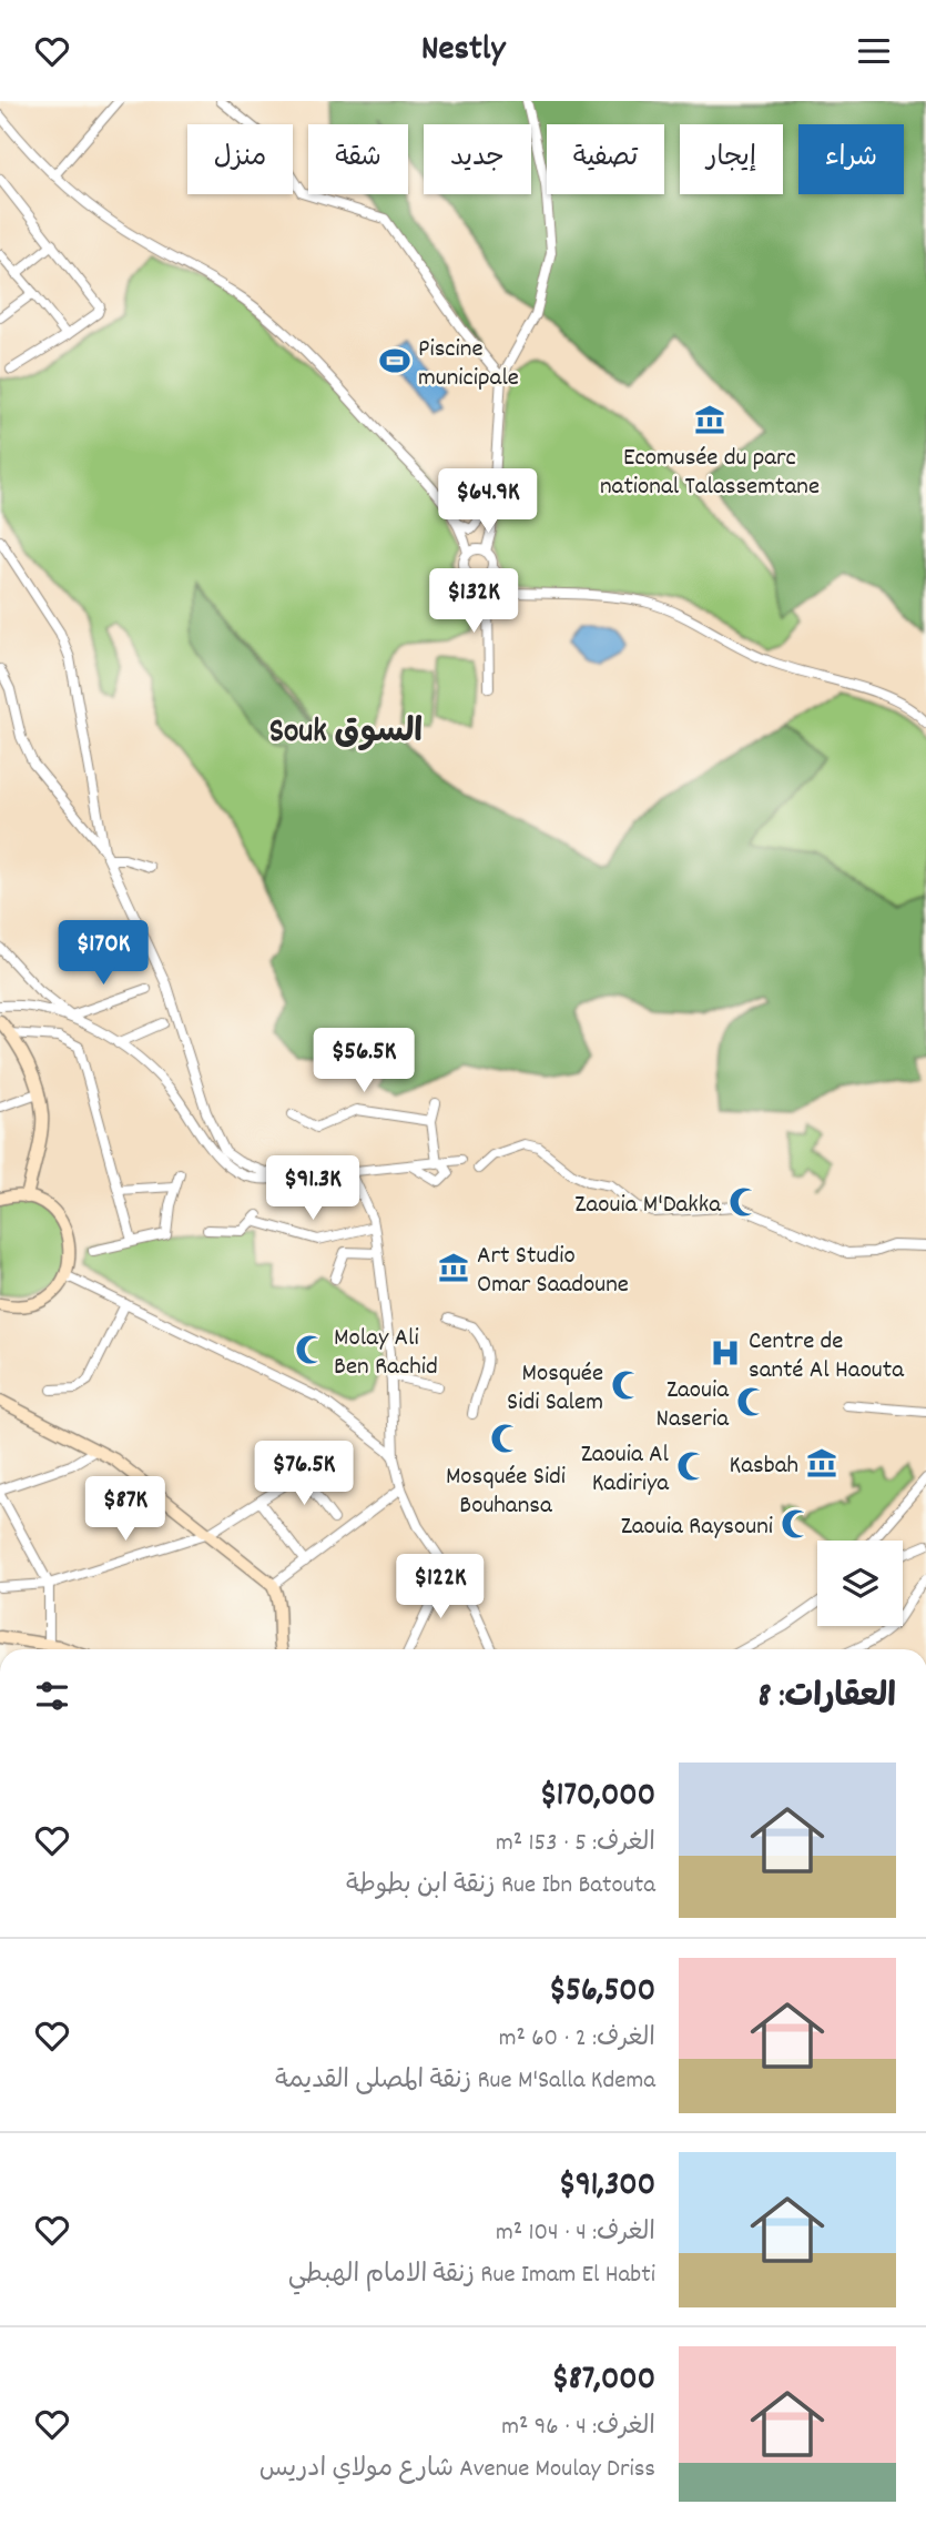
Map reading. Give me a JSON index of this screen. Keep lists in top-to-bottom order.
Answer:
{
  "districts": ["Souk السوق"],
  "places": {
    "sports": ["Piscine municipale"],
    "museum": ["Ecomusée du parc national Talassemtane", "Art Studio Omar Saadoune", "Kasbah"],
    "mosque": [
      "Zaouia M'Dakka",
      "Molay Ali Ben Rachid",
      "Mosquée Sidi Salem",
      "Zaouia Naseria",
      "Mosquée Sidi Bouhansa",
      "Zaouia Al Kadiriya",
      "Zaouia Raysouni"
    ],
    "hospital": ["Centre de santé Al Haouta"]
  },
  "page": {
    "header": "Nestly",
    "chip": [
      "شراء",
      "إيجار",
      "تصفية",
      "جديد",
      "شقة",
      "منزل"
    ],
    "price": [
      "$64.9K",
      "$132K",
      "$170K",
      "$56.5K",
      "$91.3K",
      "$76.5K",
      "$87K",
      "$122K"
    ],
    "heading": "العقارات: 8",
    "list": [
      {
        "name": "$170,000",
        "note": "الغرف: 5 · 153 m² · Rue Ibn Batouta زنقة ابن بطوطة"
      },
      {
        "name": "$56,500",
        "note": "الغرف: 2 · 60 m² · Rue M'Salla Kdema زنقة المصلى القديمة"
      },
      {
        "name": "$91,300",
        "note": "الغرف: 4 · 104 m² · Rue Imam El Habti زنقة الامام الهبطي"
      },
      {
        "name": "$87,000",
        "note": "الغرف: 4 · 96 m² · Avenue Moulay Driss شارع مولاي ادريس"
      }
    ]
  }
}
